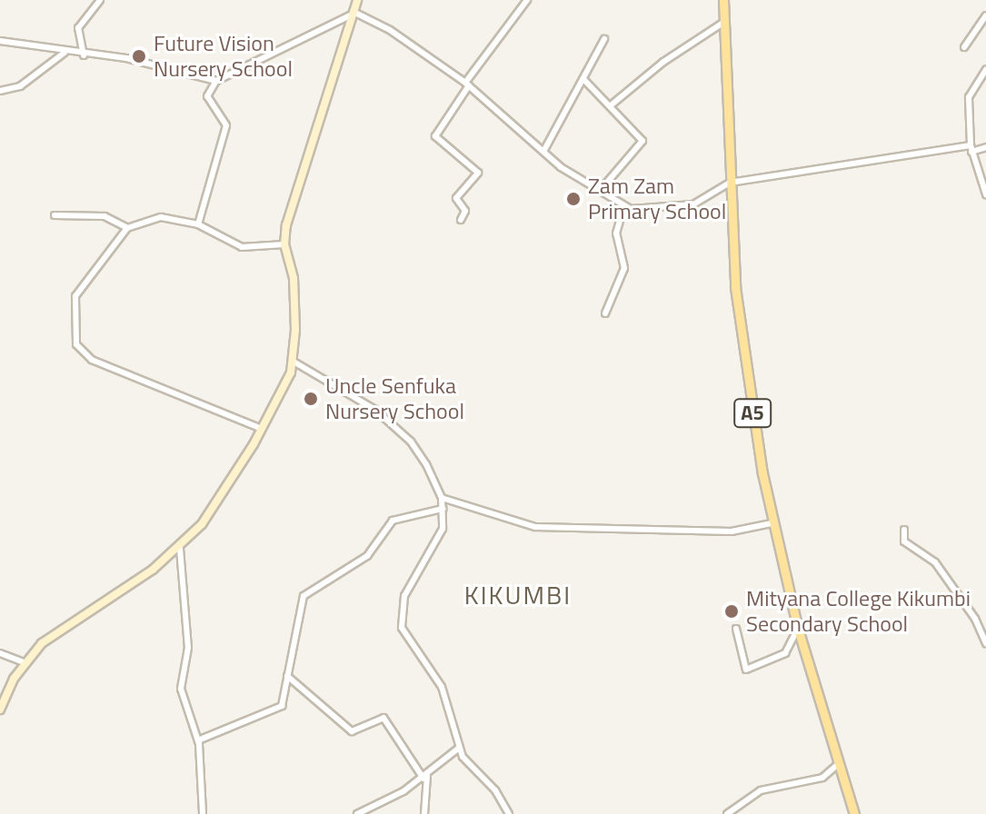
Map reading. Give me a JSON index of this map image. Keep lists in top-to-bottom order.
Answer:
{
  "streets": {
    "main road": ["A5"]
  },
  "districts": ["KIKUMBI"],
  "places": [
    "Future Vision Nursery School",
    "Zam Zam Primary School",
    "Uncle Senfuka Nursery School",
    "Mityana College Kikumbi Secondary School"
  ]
}
